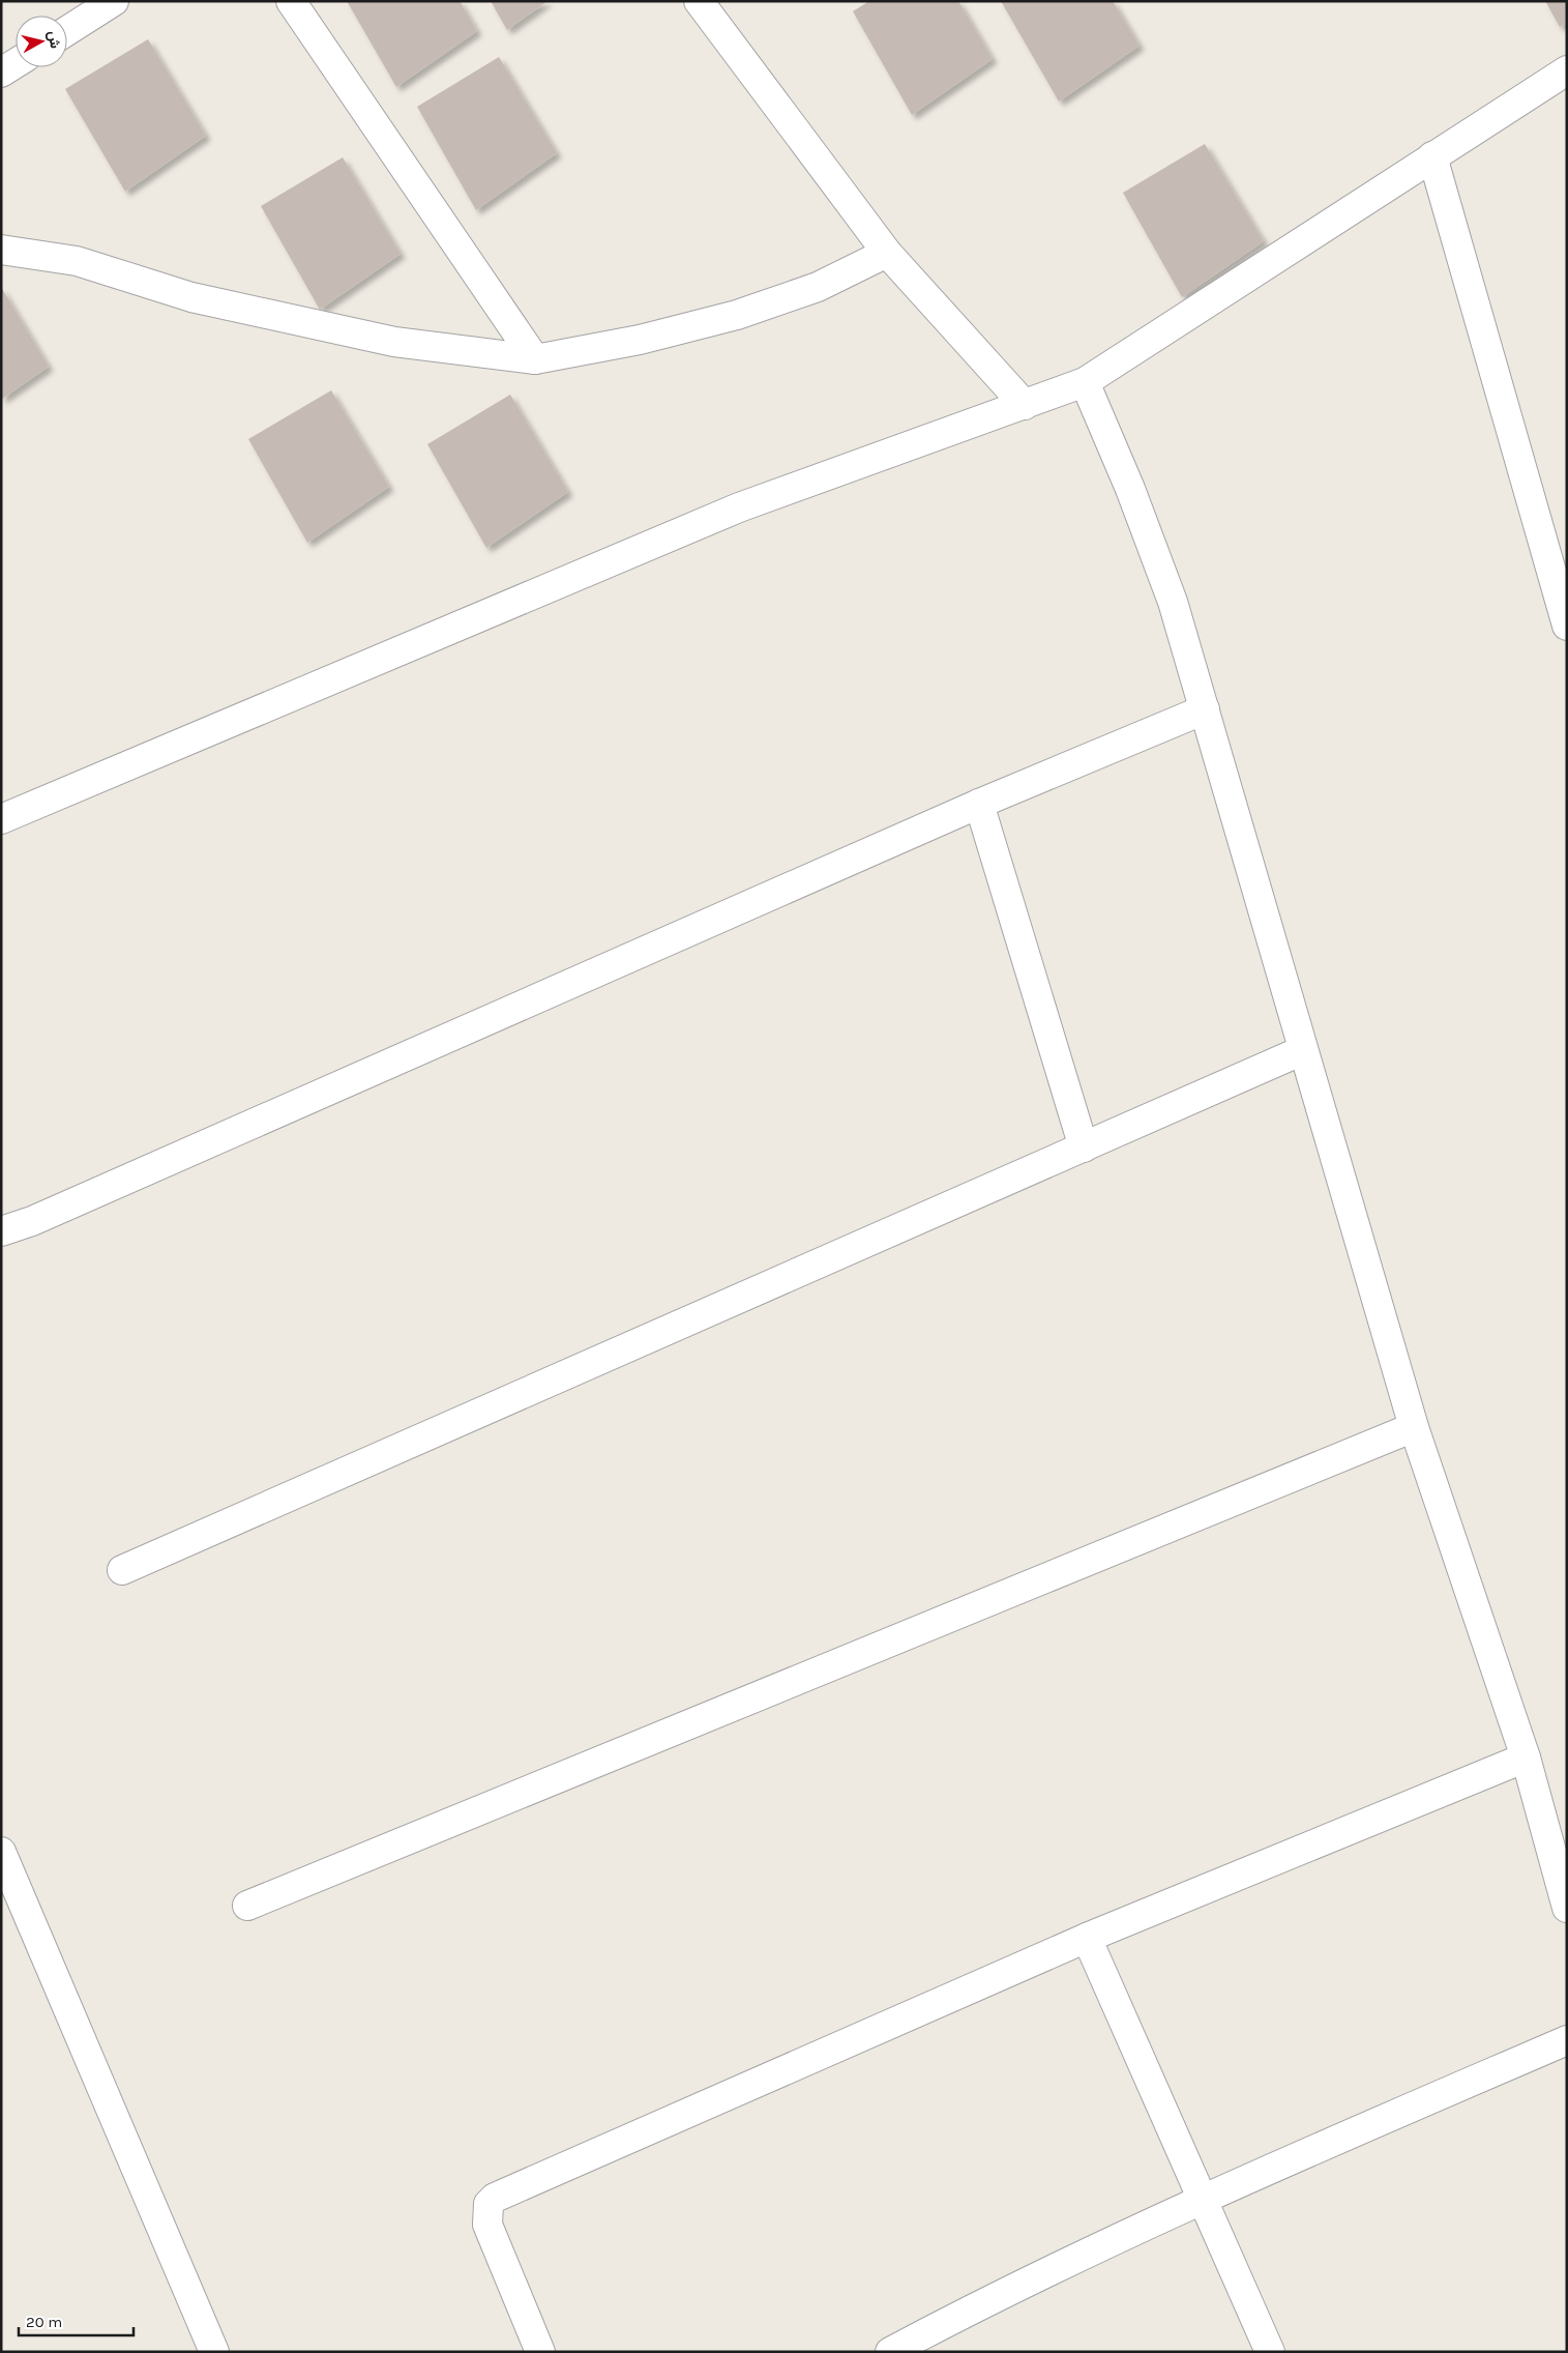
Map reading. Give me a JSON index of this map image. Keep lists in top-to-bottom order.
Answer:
{
  "scale_bar": "20 m",
  "north": "right"
}
